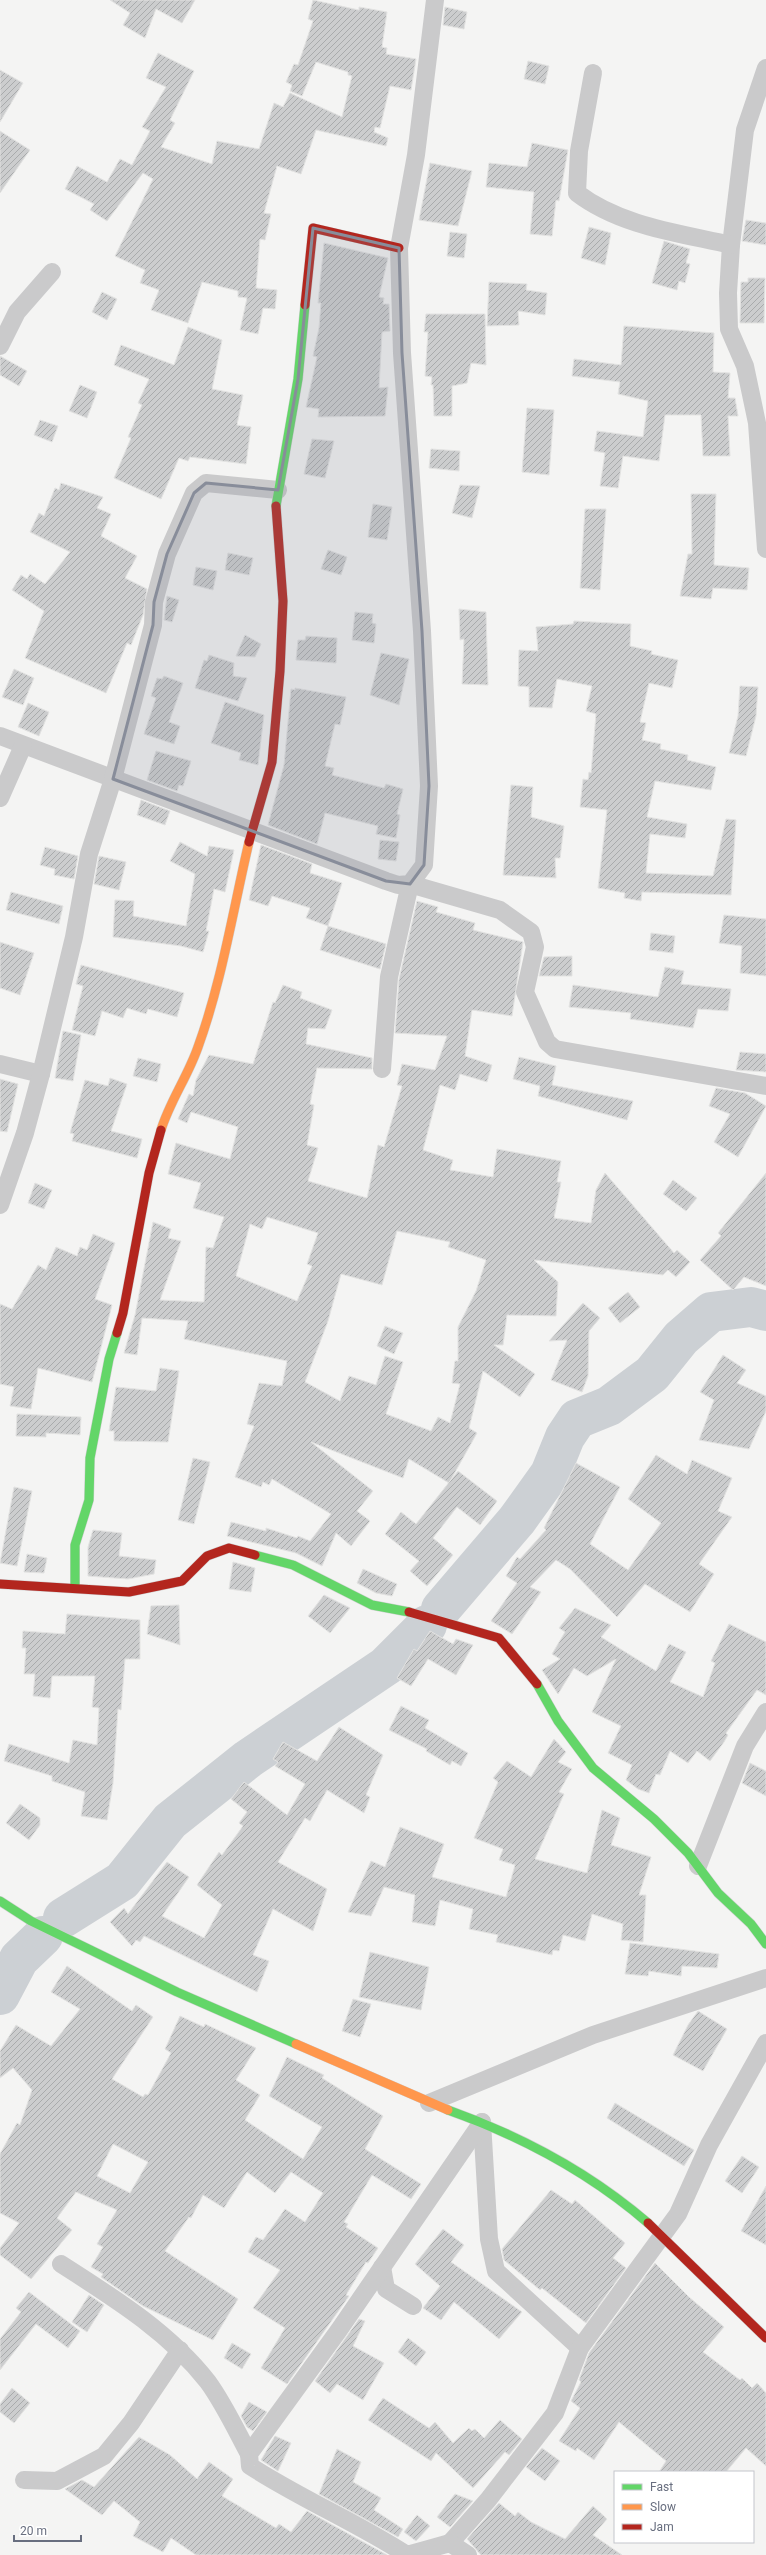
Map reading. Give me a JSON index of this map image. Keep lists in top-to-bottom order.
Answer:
{
  "legend": ["Fast", "Slow", "Jam"],
  "scale_bar": "20 m"
}
